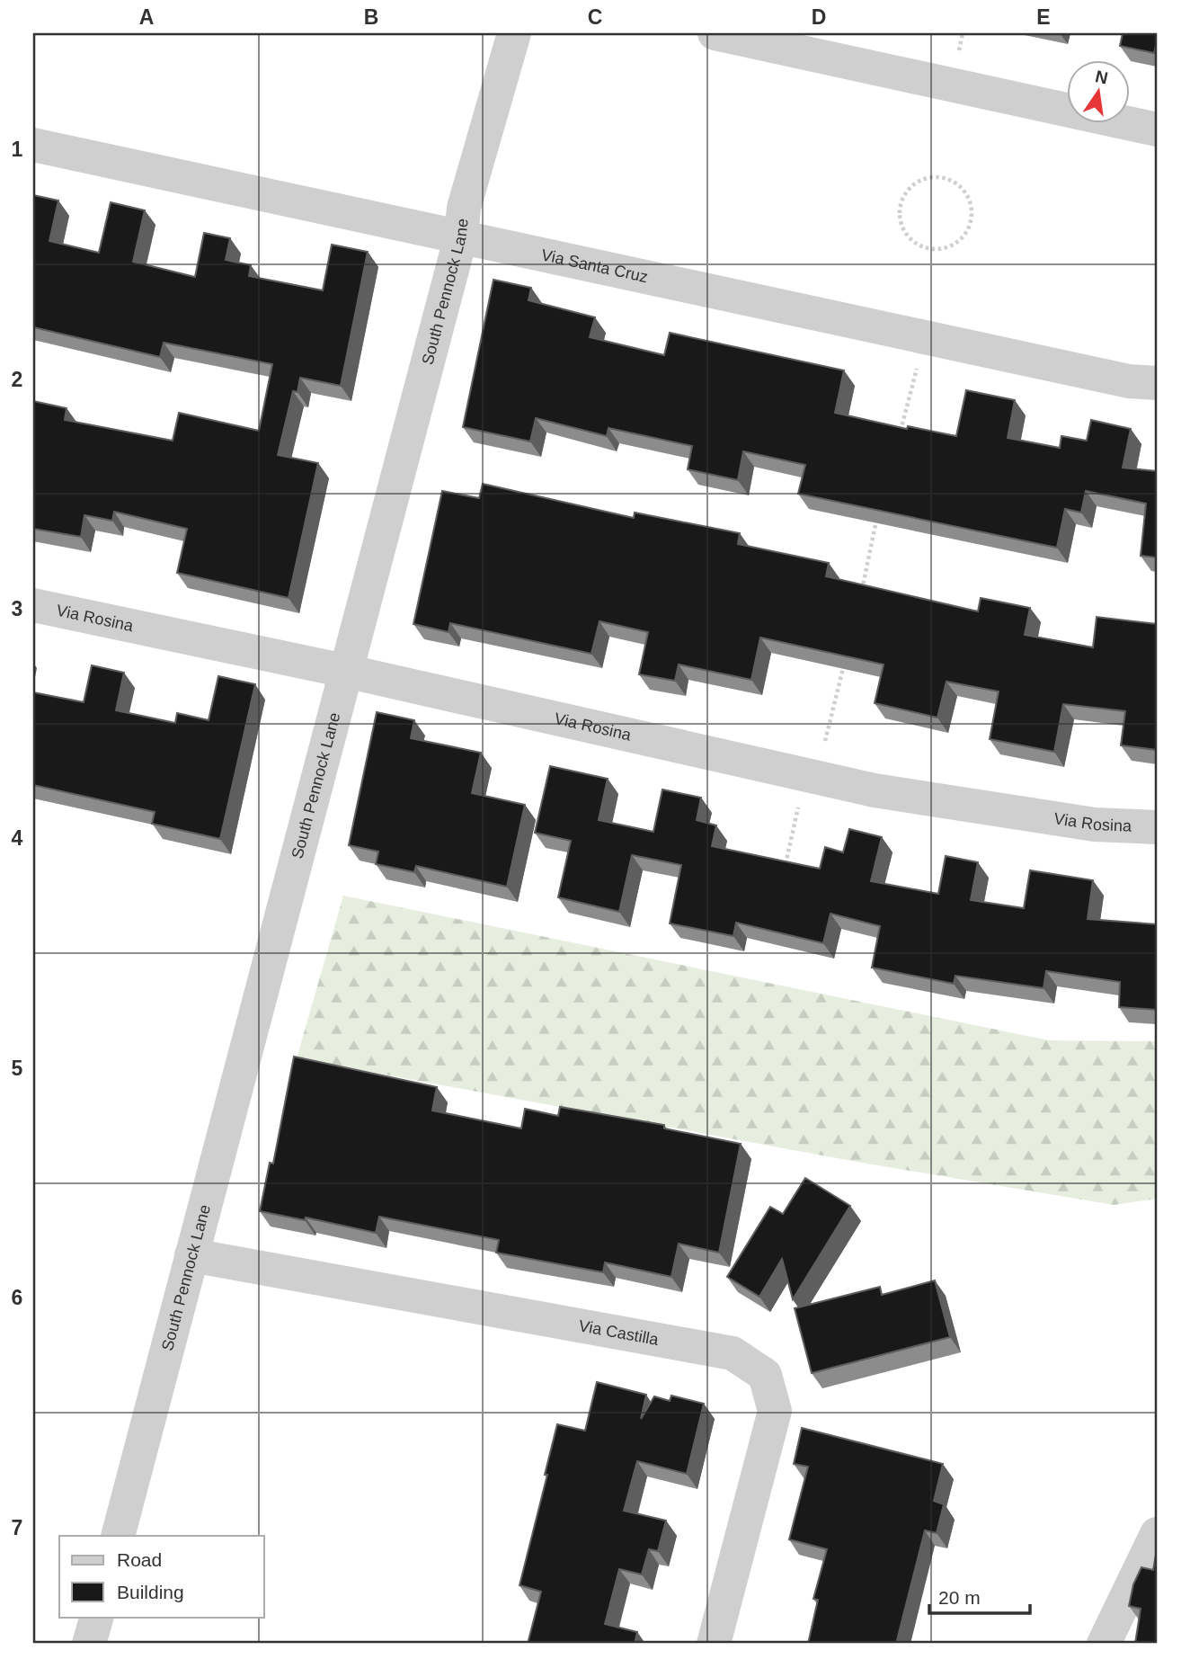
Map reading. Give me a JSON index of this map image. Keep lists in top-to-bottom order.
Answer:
{
  "streets": {
    "street": [
      "Via Santa Cruz",
      "South Pennock Lane",
      "Via Rosina",
      "Via Castilla"
    ]
  },
  "crossings": [
    ["Via Santa Cruz", "South Pennock Lane"],
    ["South Pennock Lane", "Via Rosina"],
    ["South Pennock Lane", "Via Castilla"]
  ],
  "legend": ["Road", "Building"],
  "scale_bar": "20 m",
  "north": "top",
  "grid": {
    "columns": [
      "A",
      "B",
      "C",
      "D",
      "E"
    ],
    "rows": [
      "1",
      "2",
      "3",
      "4",
      "5",
      "6",
      "7"
    ]
  }
}
